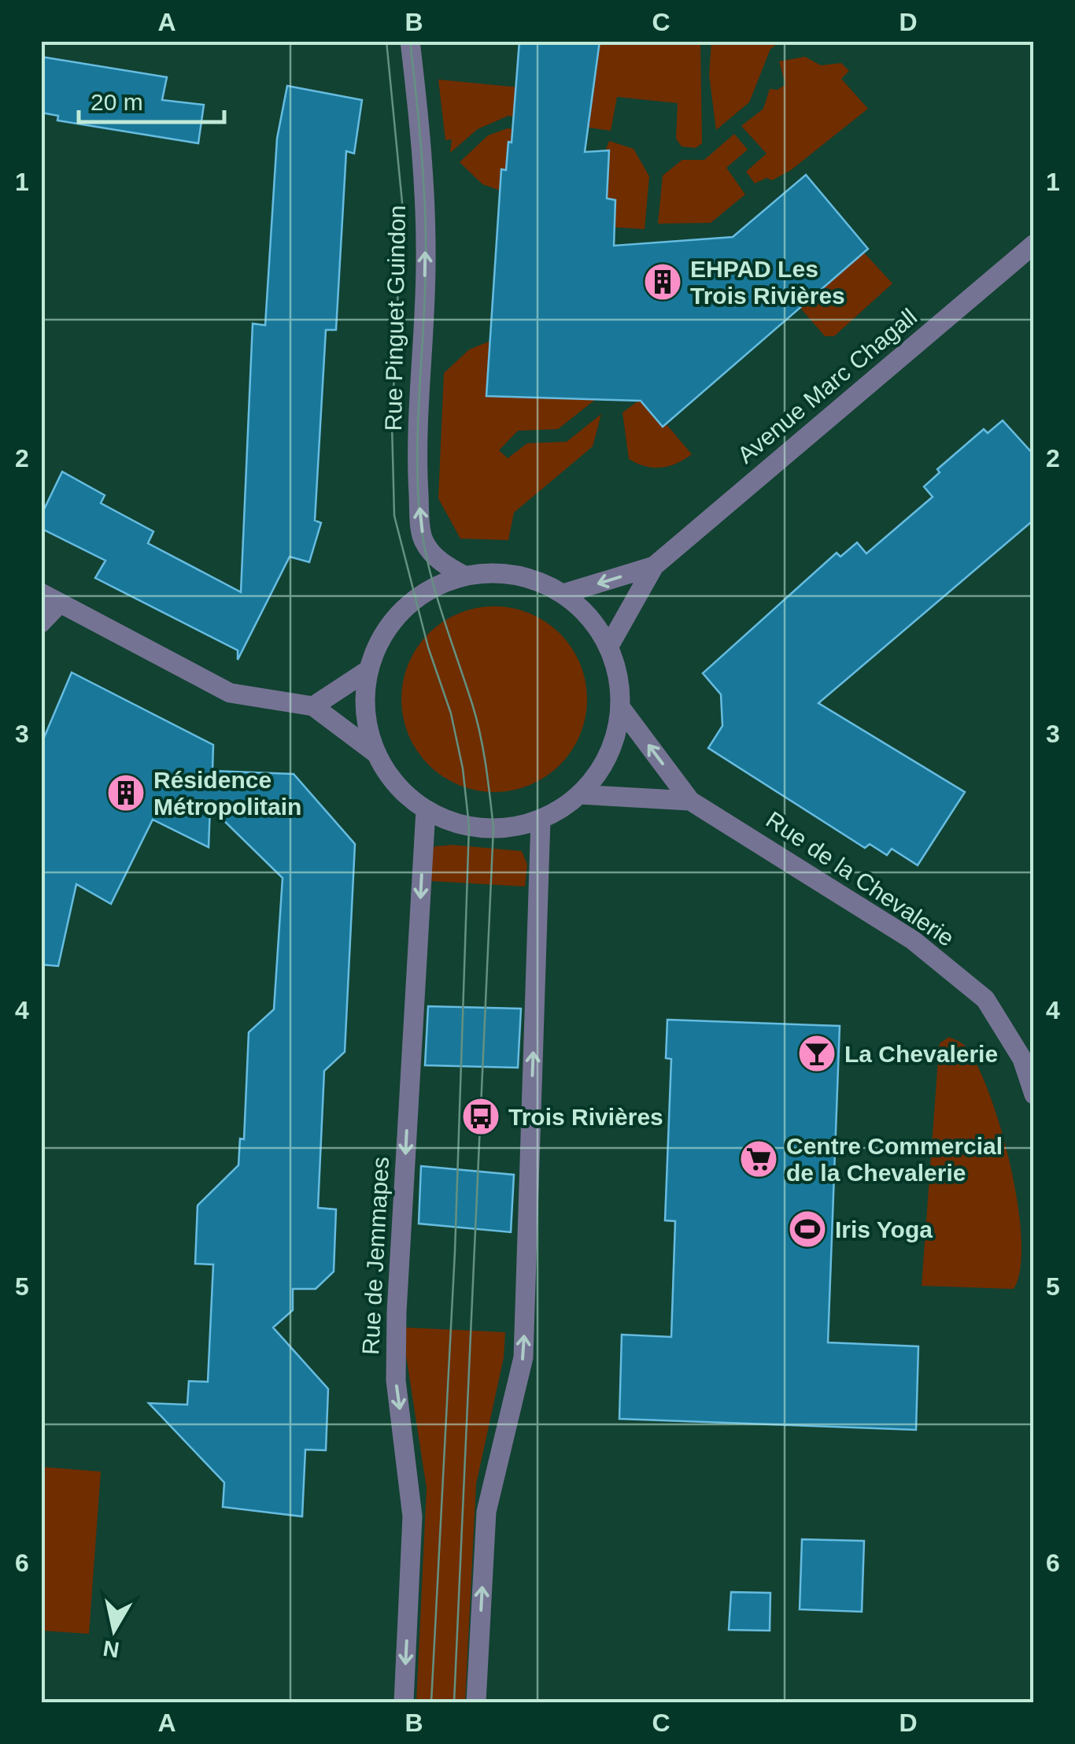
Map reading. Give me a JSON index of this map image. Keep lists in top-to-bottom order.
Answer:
{
  "streets": {
    "street": [
      "Rue Pinguet Guindon",
      "Avenue Marc Chagall",
      "Rue de la Chevalerie",
      "Rue de Jemmapes"
    ]
  },
  "crossings": [
    ["Rue Pinguet Guindon", "Avenue Marc Chagall"],
    ["Rue Pinguet Guindon", "Rue de la Chevalerie"],
    ["Rue Pinguet Guindon", "Rue de Jemmapes"],
    ["Avenue Marc Chagall", "Rue de la Chevalerie"],
    ["Avenue Marc Chagall", "Rue de Jemmapes"],
    ["Rue de la Chevalerie", "Rue de Jemmapes"]
  ],
  "one_way": ["Rue Pinguet Guindon"],
  "places": {
    "building": ["EHPAD Les Trois Rivières", "Résidence Métropolitain"],
    "bar": ["La Chevalerie"],
    "bus stop": ["Trois Rivières"],
    "supermarket": ["Centre Commercial de la Chevalerie"],
    "sports": ["Iris Yoga"]
  },
  "scale_bar": "20 m",
  "north": "bottom",
  "grid": {
    "columns": [
      "A",
      "B",
      "C",
      "D"
    ],
    "rows": [
      "1",
      "2",
      "3",
      "4",
      "5",
      "6"
    ]
  }
}
